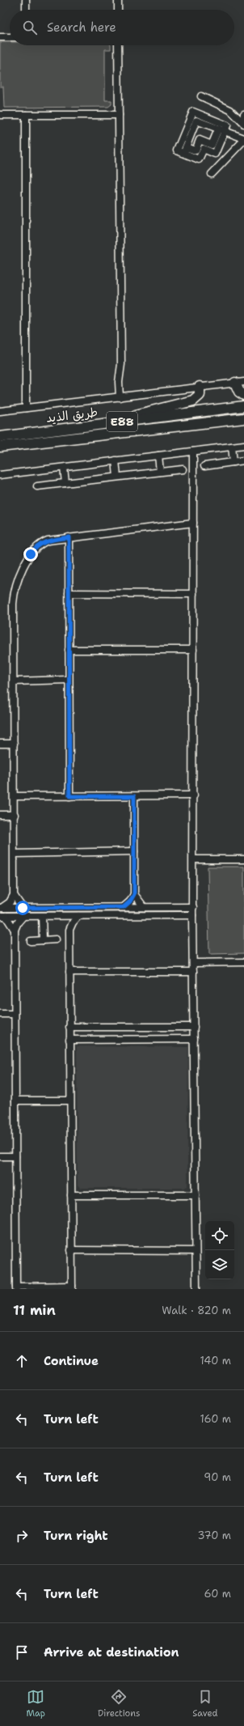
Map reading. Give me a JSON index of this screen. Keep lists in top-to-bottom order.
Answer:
{
  "streets": {
    "highway": ["طريق الذيد", "E88"]
  },
  "page": {
    "search": "Search here",
    "heading": ["11 min", "Walk · 820 m"],
    "list": [
      ["Continue", "140 m"],
      ["Turn left", "160 m"],
      ["Turn left", "90 m"],
      ["Turn right", "370 m"],
      ["Turn left", "60 m"],
      "Arrive at destination"
    ],
    "nav": ["Map", "Directions", "Saved"]
  }
}
